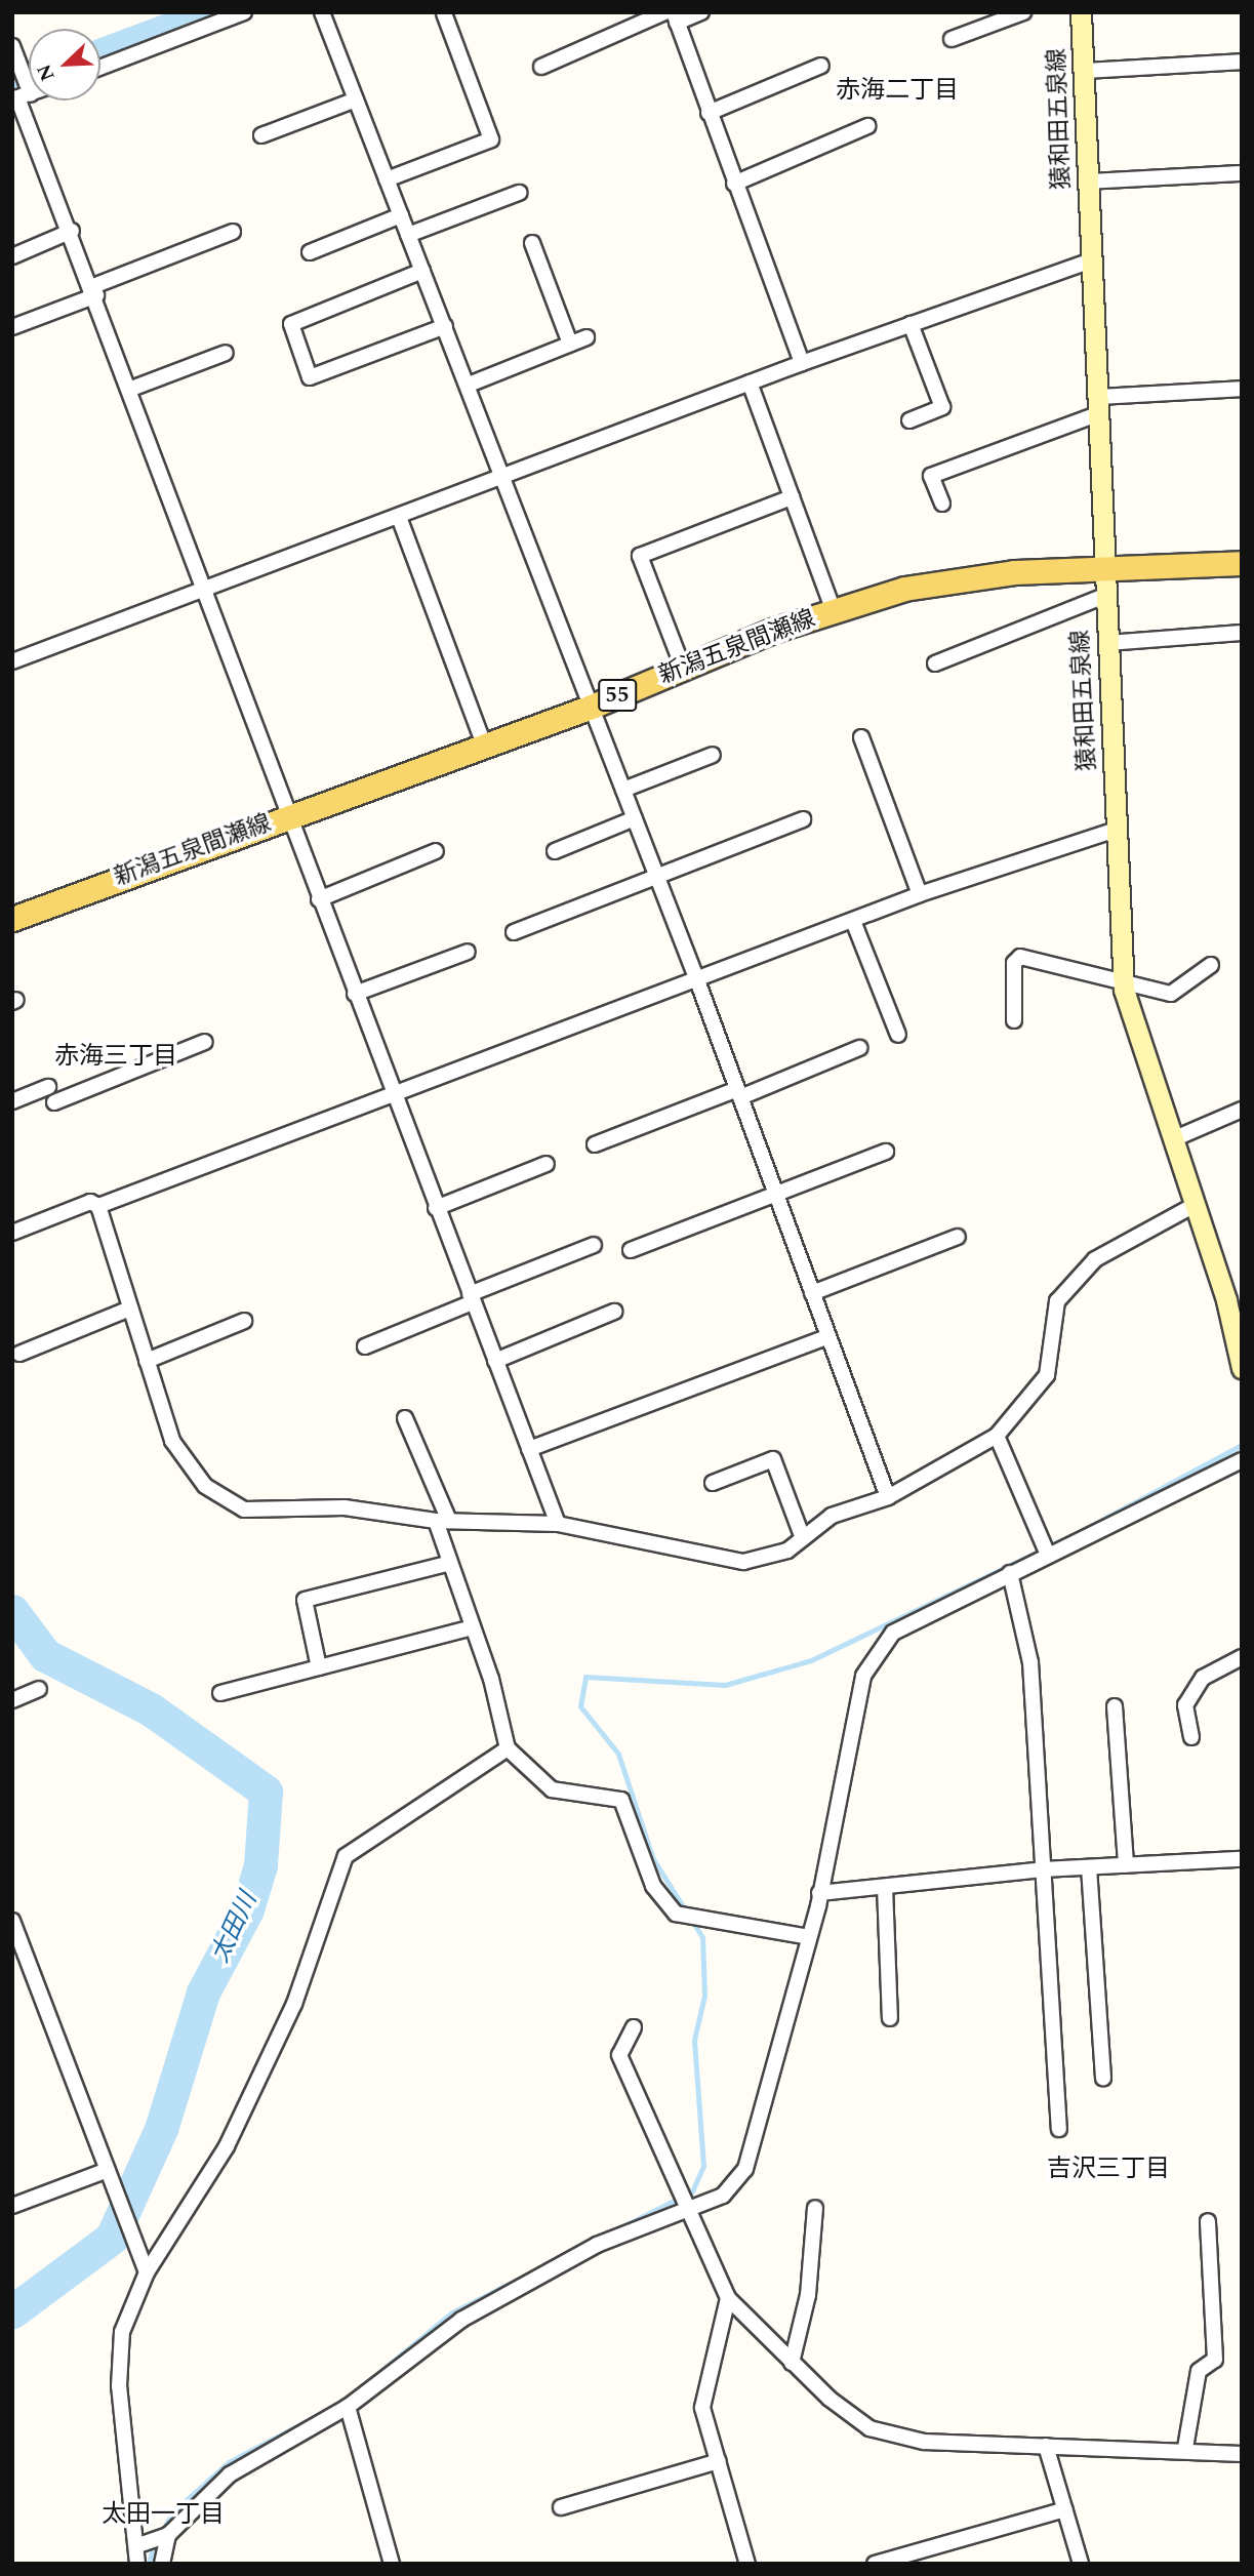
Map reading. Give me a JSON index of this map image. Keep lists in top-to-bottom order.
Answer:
{
  "streets": {
    "main road": ["猿和田五泉線", "新潟五泉間瀬線", "55"]
  },
  "crossings": [
    ["猿和田五泉線", "新潟五泉間瀬線"]
  ],
  "districts": [
    "赤海二丁目",
    "赤海三丁目",
    "吉沢三丁目",
    "太田一丁目"
  ],
  "water": ["太田川"],
  "north": "bottom left"
}
